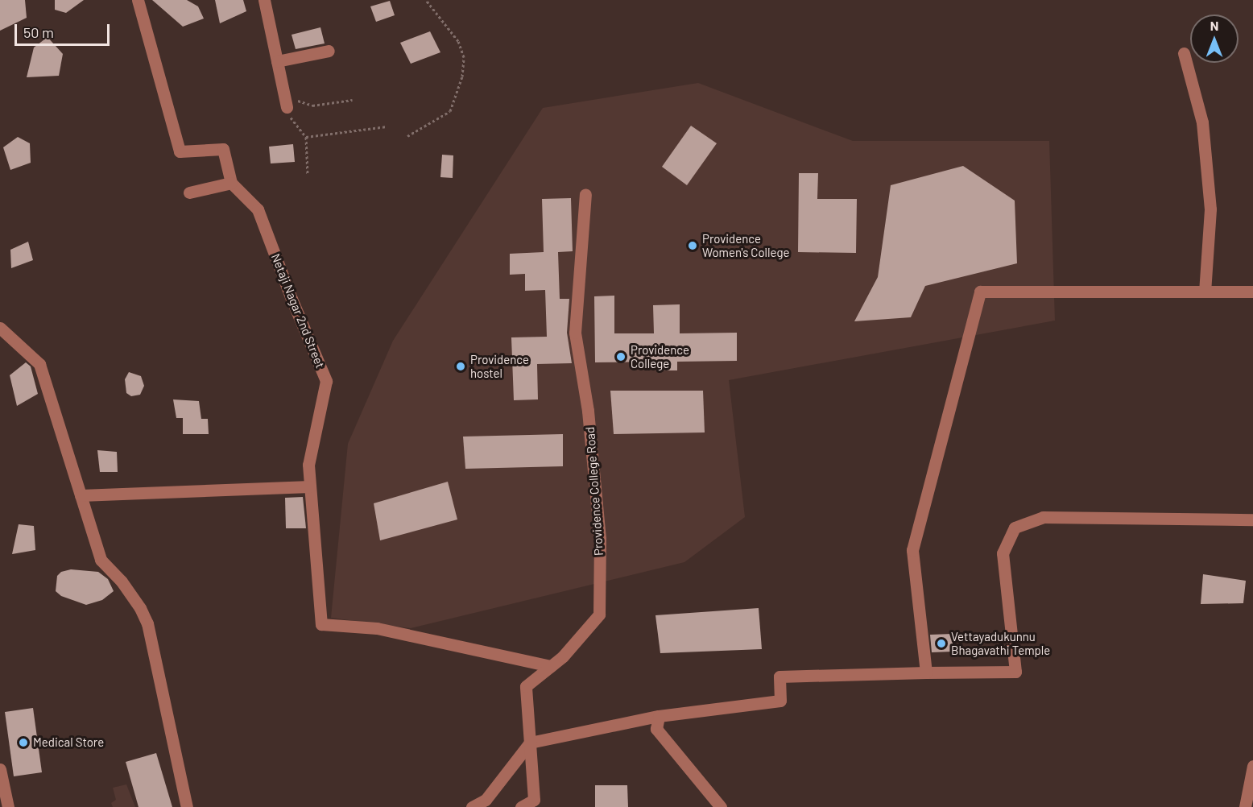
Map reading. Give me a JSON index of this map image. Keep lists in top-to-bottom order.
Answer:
{
  "streets": {
    "street": ["Netaji Nagar 2nd Street", "Providence College Road"]
  },
  "crossings": [
    ["Netaji Nagar 2nd Street", "Providence College Road"]
  ],
  "places": [
    "Providence Women's College",
    "Providence College",
    "Providence hostel",
    "Vettayadukunnu Bhagavathi Temple",
    "Medical Store"
  ],
  "scale_bar": "50 m",
  "north": "top"
}
